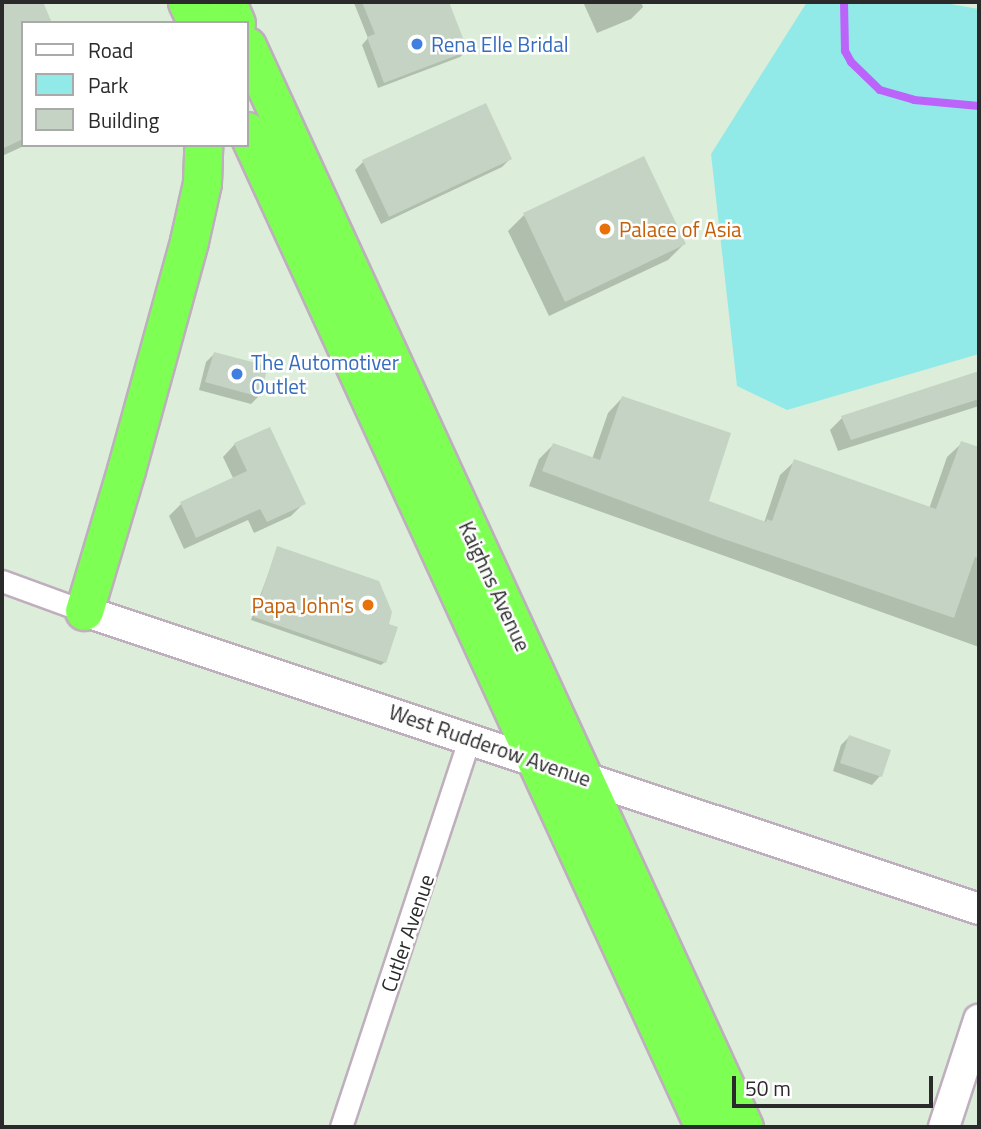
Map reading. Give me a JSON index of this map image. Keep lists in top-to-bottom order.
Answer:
{
  "streets": {
    "highway": ["Kaighns Avenue"],
    "street": ["West Rudderow Avenue", "Cutler Avenue"]
  },
  "crossings": [
    ["Kaighns Avenue", "West Rudderow Avenue"],
    ["West Rudderow Avenue", "Cutler Avenue"]
  ],
  "places": [
    "Rena Elle Bridal",
    "Palace of Asia",
    "The Automotiver Outlet",
    "Papa John's"
  ],
  "legend": ["Road", "Park", "Building"],
  "scale_bar": "50 m"
}
